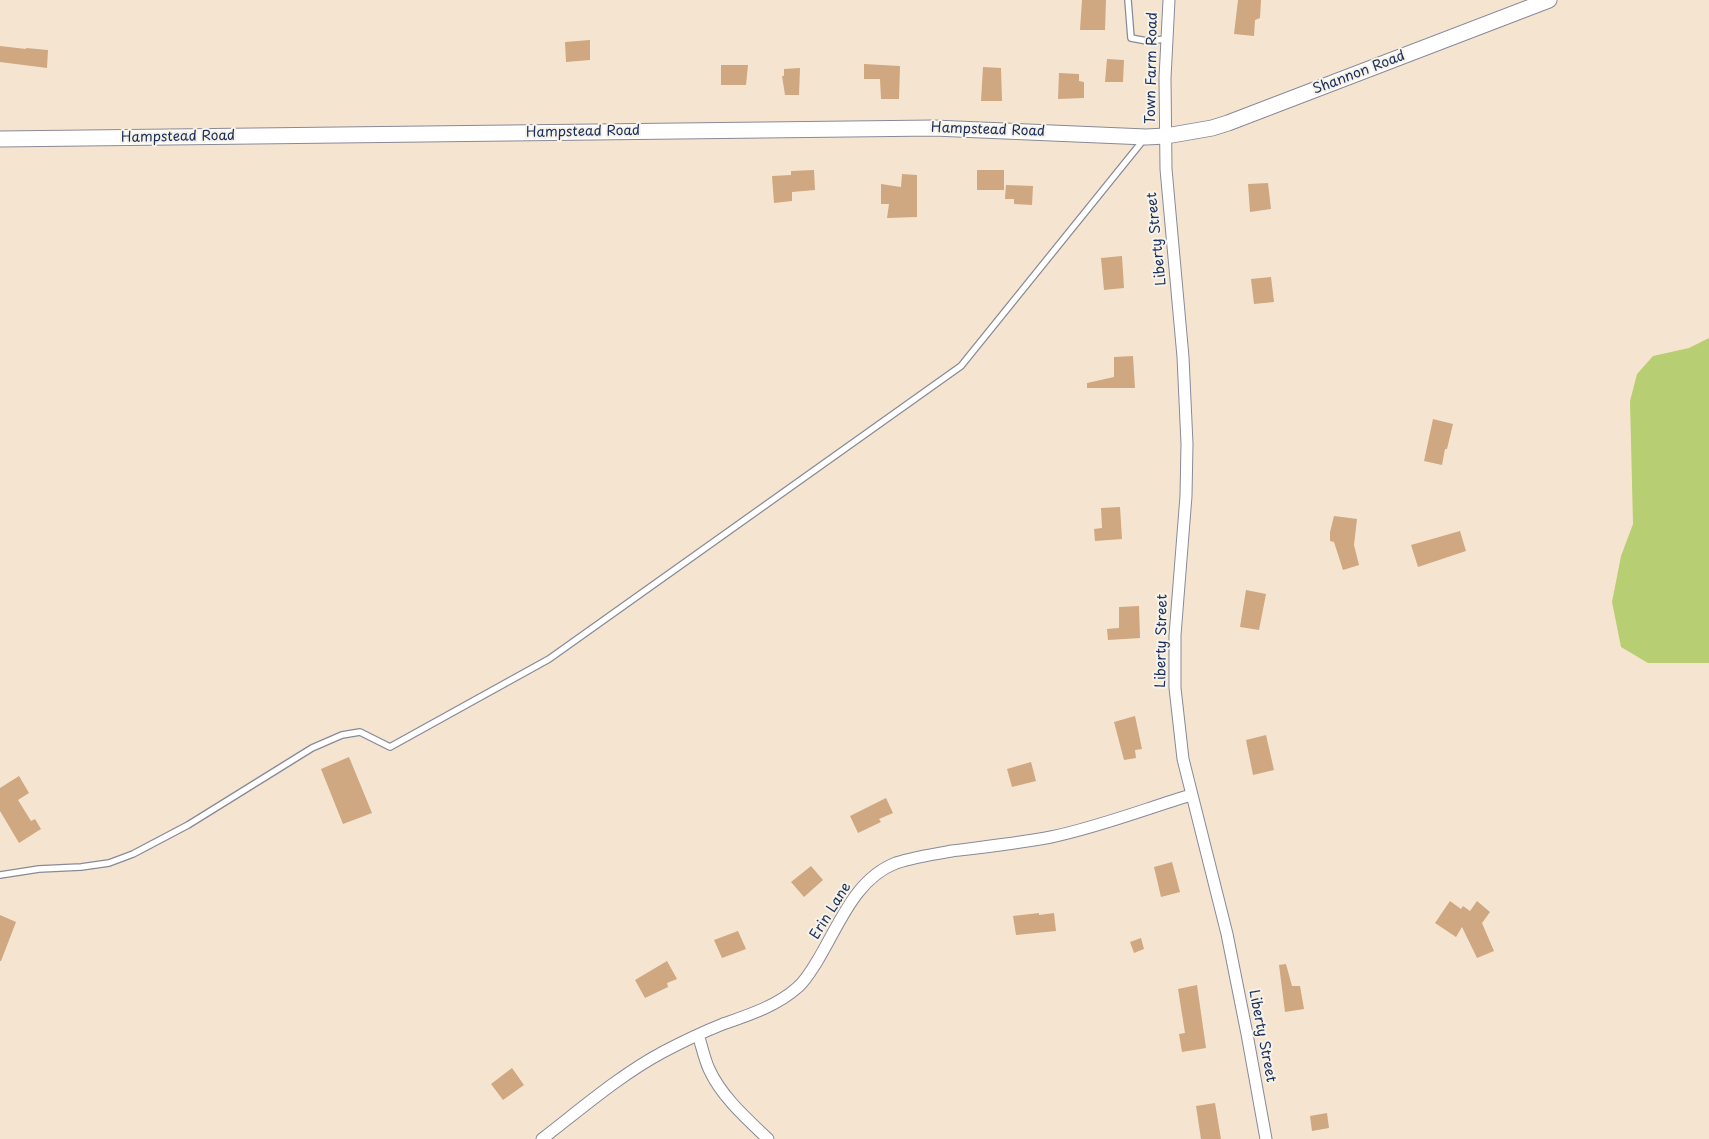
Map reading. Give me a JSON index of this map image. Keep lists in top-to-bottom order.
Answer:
{
  "streets": {
    "street": [
      "Town Farm Road",
      "Shannon Road",
      "Hampstead Road",
      "Liberty Street",
      "Erin Lane"
    ]
  },
  "crossings": [
    ["Town Farm Road", "Shannon Road"],
    ["Town Farm Road", "Hampstead Road"],
    ["Town Farm Road", "Liberty Street"],
    ["Shannon Road", "Hampstead Road"],
    ["Shannon Road", "Liberty Street"],
    ["Hampstead Road", "Liberty Street"],
    ["Liberty Street", "Erin Lane"]
  ]
}
